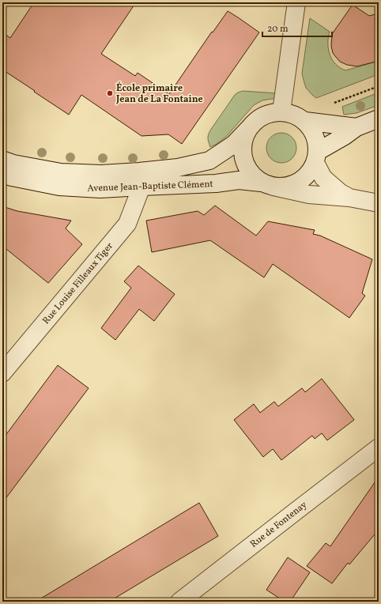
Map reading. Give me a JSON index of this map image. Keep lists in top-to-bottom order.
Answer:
{
  "streets": {
    "street": ["Avenue Jean-Baptiste Clément", "Rue Louise Filleaux Tiger", "Rue de Fontenay"]
  },
  "crossings": [
    ["Avenue Jean-Baptiste Clément", "Rue Louise Filleaux Tiger"]
  ],
  "places": ["École primaire Jean de La Fontaine"],
  "scale_bar": "20 m"
}
